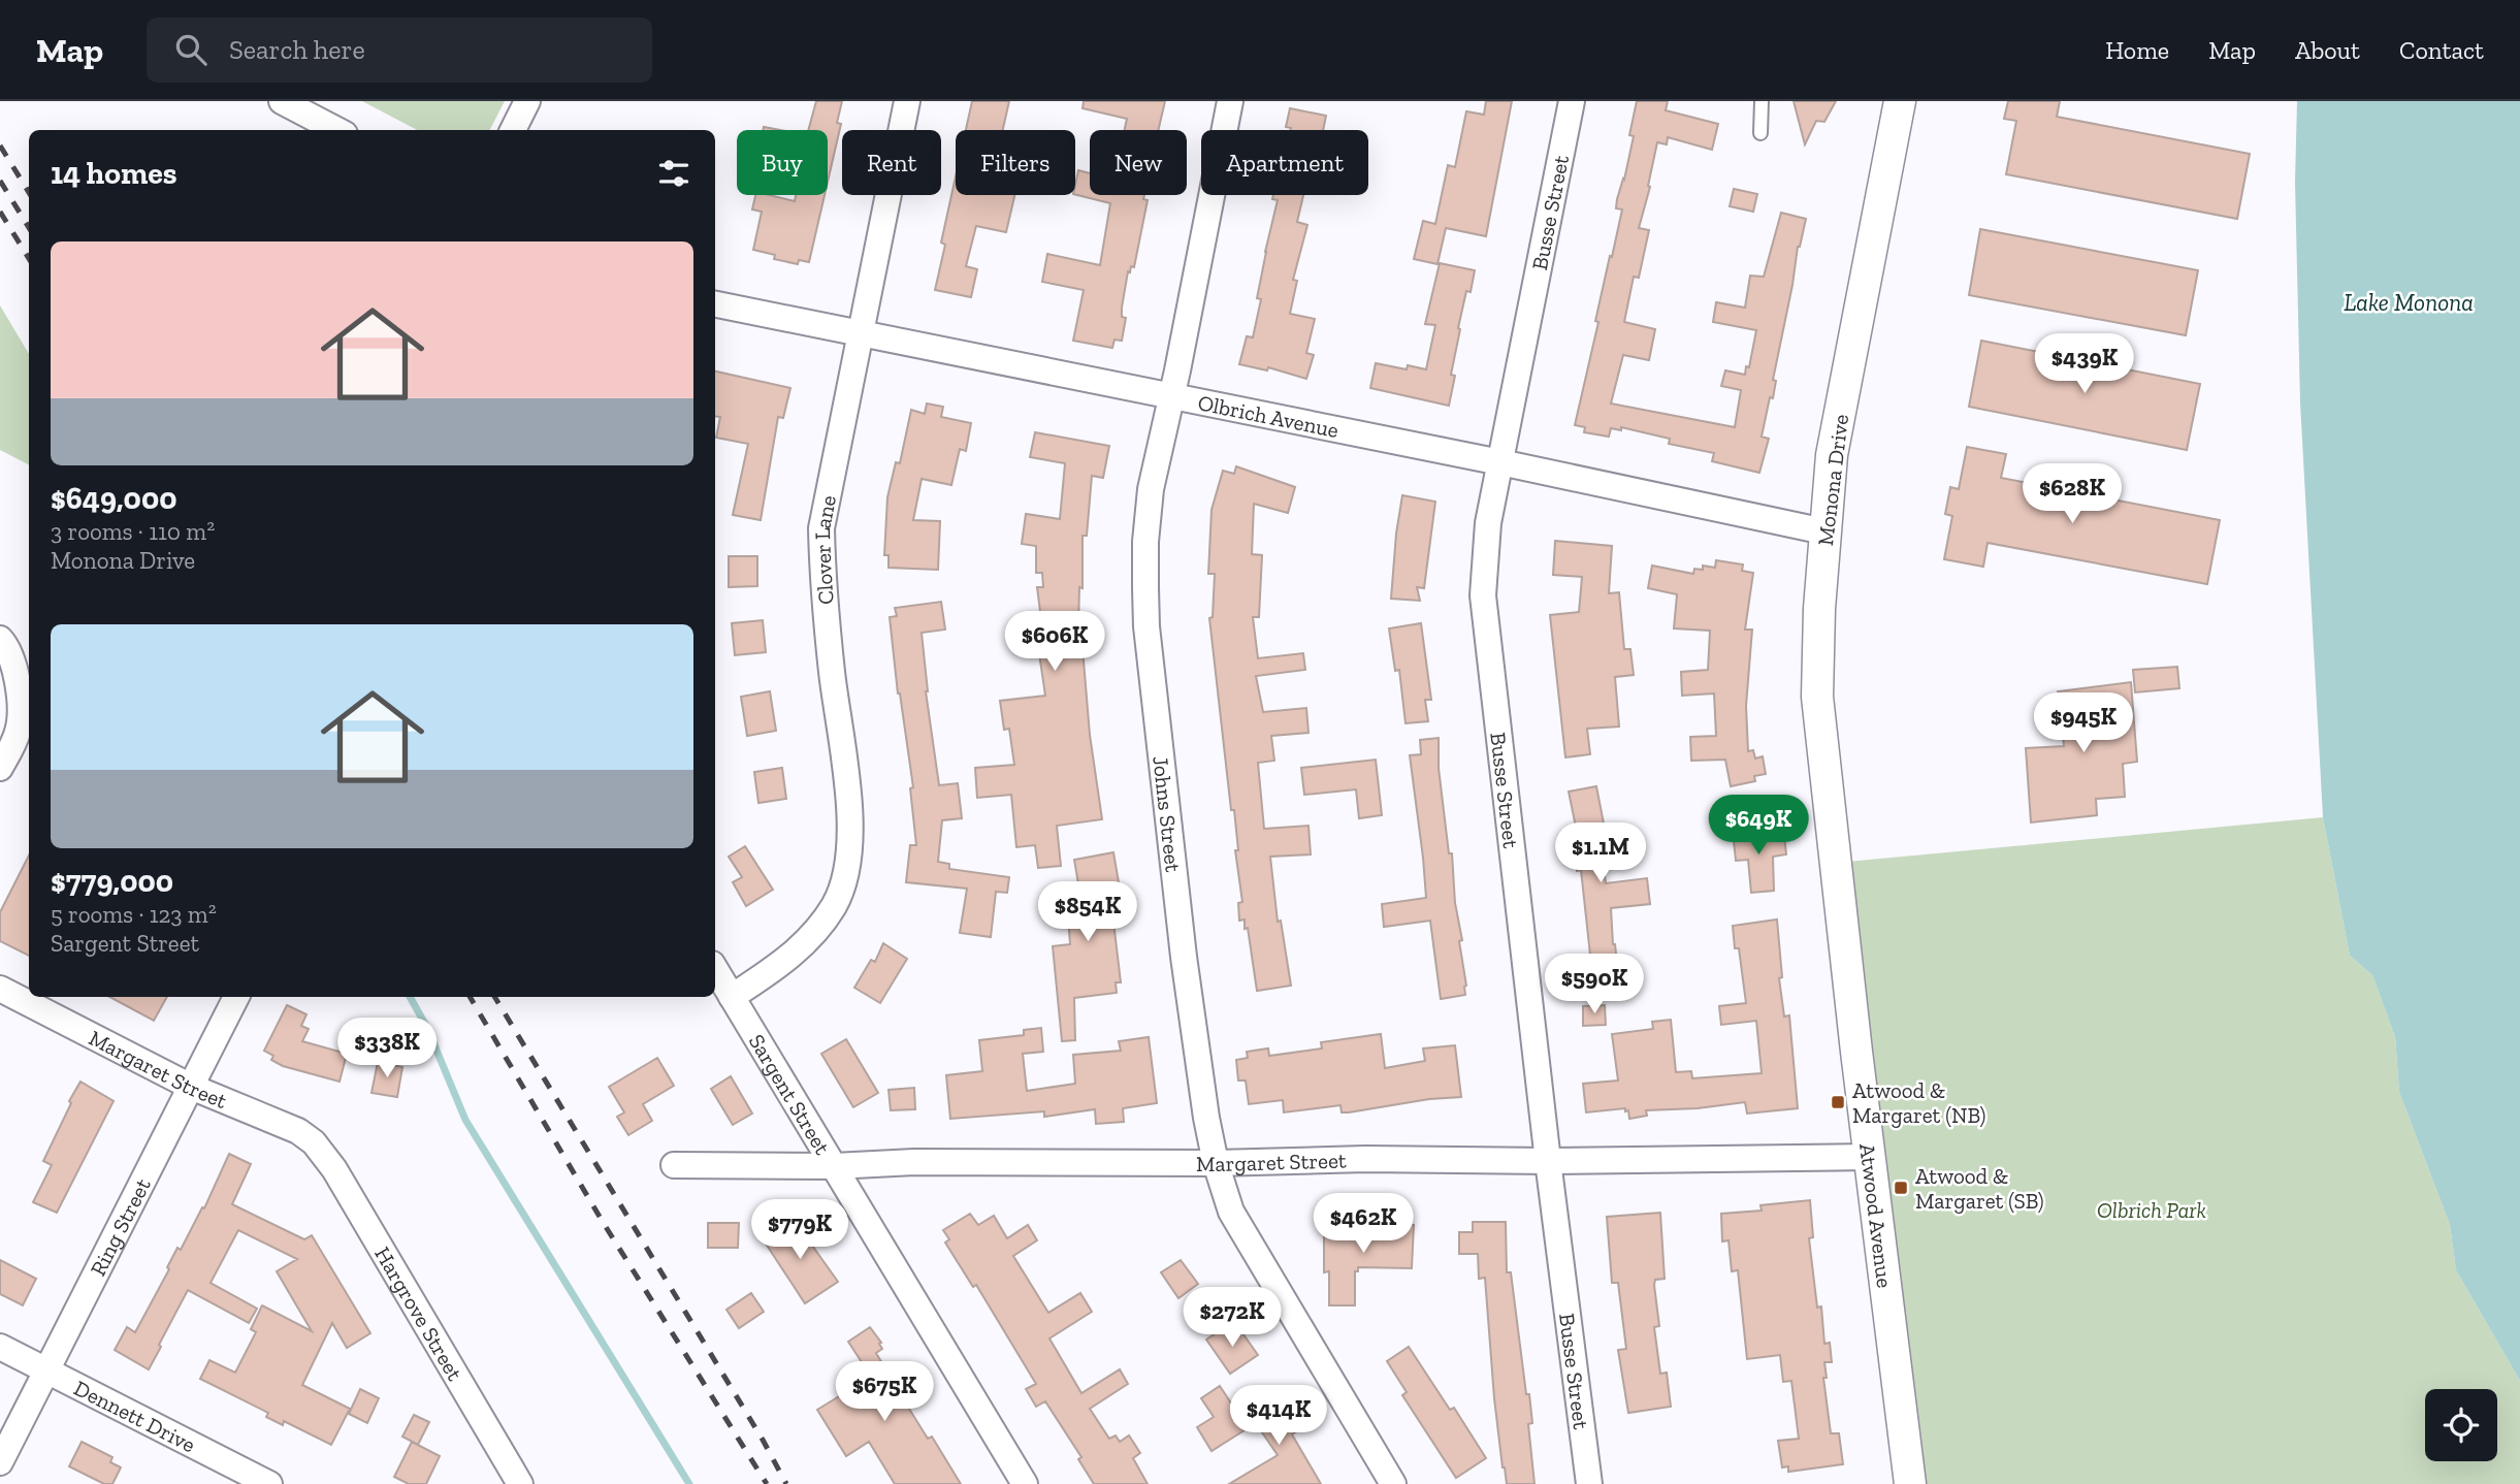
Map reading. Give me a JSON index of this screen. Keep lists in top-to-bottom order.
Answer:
{
  "streets": {
    "street": [
      "Busse Street",
      "Olbrich Avenue",
      "Monona Drive",
      "Clover Lane",
      "Johns Street",
      "Margaret Street",
      "Sargent Street",
      "Atwood Avenue",
      "Ring Street",
      "Hargrove Street",
      "Dennett Drive"
    ]
  },
  "crossings": [
    ["Busse Street", "Olbrich Avenue"],
    ["Busse Street", "Margaret Street"],
    ["Olbrich Avenue", "Monona Drive"],
    ["Olbrich Avenue", "Clover Lane"],
    ["Olbrich Avenue", "Johns Street"],
    ["Monona Drive", "Atwood Avenue"],
    ["Clover Lane", "Sargent Street"],
    ["Johns Street", "Margaret Street"],
    ["Margaret Street", "Sargent Street"],
    ["Margaret Street", "Atwood Avenue"],
    ["Margaret Street", "Ring Street"],
    ["Margaret Street", "Hargrove Street"],
    ["Ring Street", "Dennett Drive"]
  ],
  "water": ["Lake Monona"],
  "parks": ["Olbrich Park"],
  "places": {
    "transit": ["Atwood & Margaret (NB)", "Atwood & Margaret (SB)"]
  },
  "page": {
    "header": "Map",
    "search": "Search here",
    "nav": [
      "Home",
      "Map",
      "About",
      "Contact"
    ],
    "chip": [
      "Buy",
      "Rent",
      "Filters",
      "New",
      "Apartment"
    ],
    "heading": "14 homes",
    "list": [
      {
        "name": "$649,000",
        "note": "3 rooms · 110 m² · Monona Drive"
      },
      {
        "name": "$779,000",
        "note": "5 rooms · 123 m² · Sargent Street"
      }
    ],
    "price": [
      "$439K",
      "$628K",
      "$606K",
      "$945K",
      "$649K",
      "$1.1M",
      "$854K",
      "$590K",
      "$338K",
      "$462K",
      "$779K",
      "$272K",
      "$675K",
      "$414K"
    ]
  }
}
